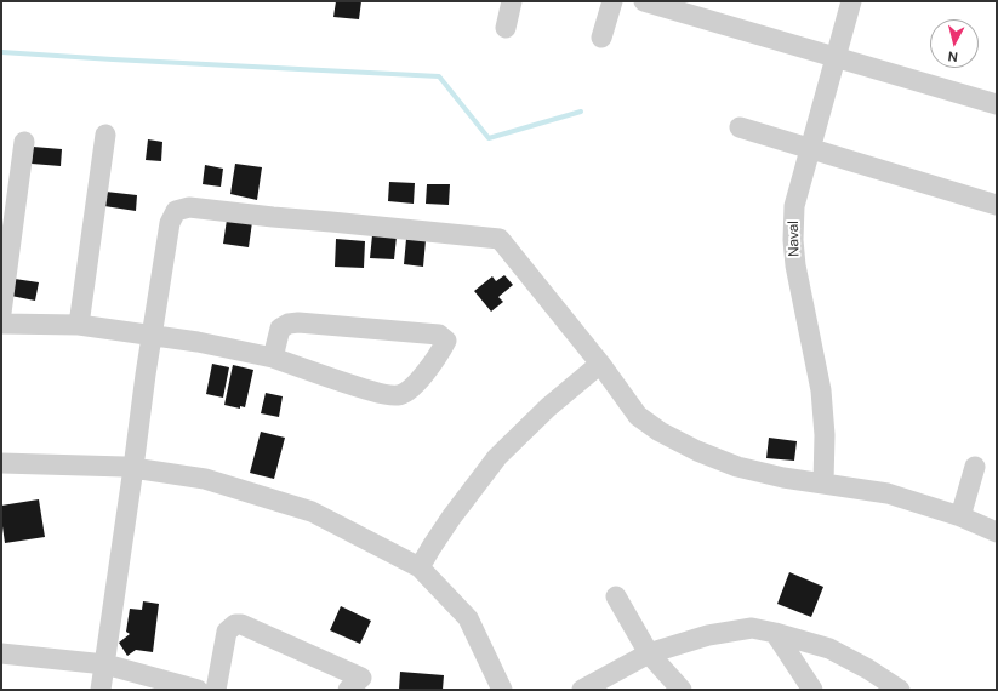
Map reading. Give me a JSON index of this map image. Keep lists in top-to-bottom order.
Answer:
{
  "streets": {
    "street": ["Naval"]
  },
  "north": "bottom"
}
